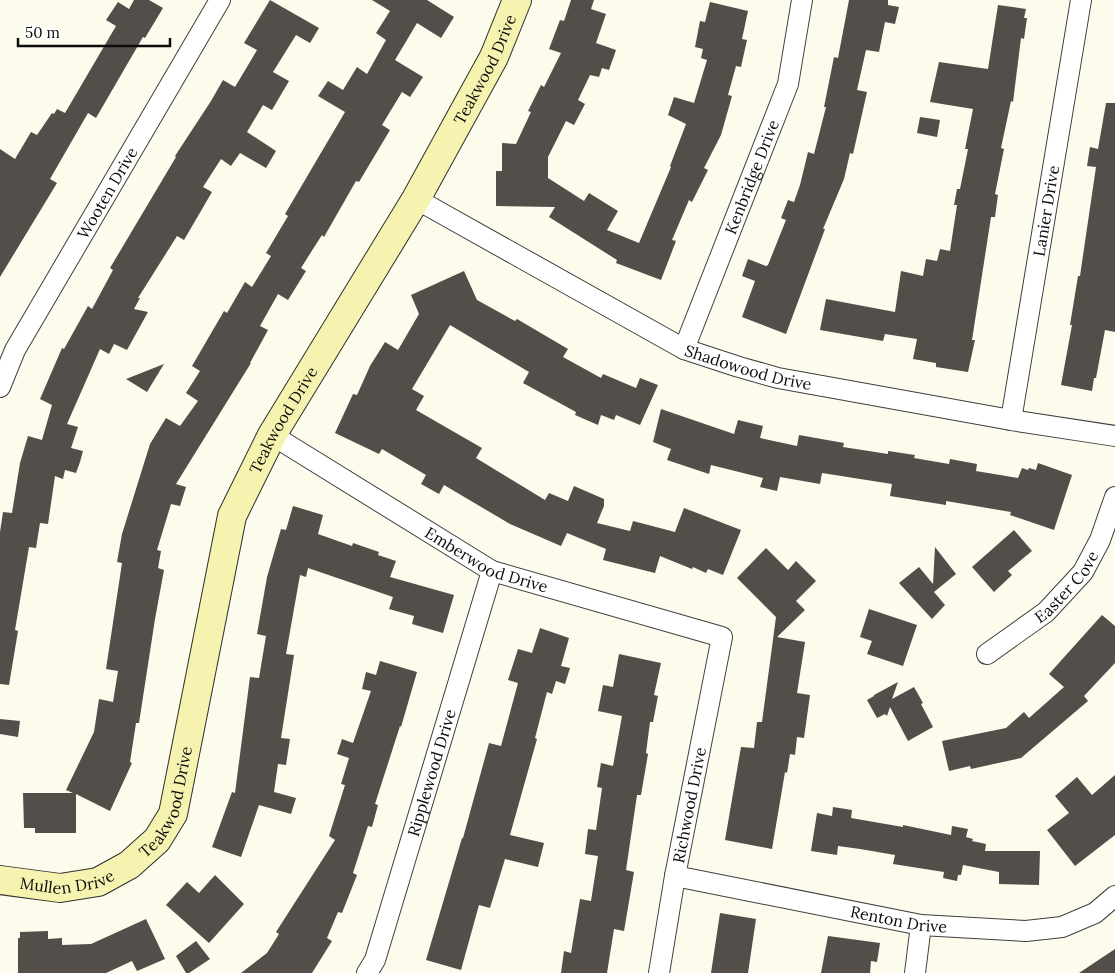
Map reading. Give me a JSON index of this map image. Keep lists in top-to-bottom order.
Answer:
{
  "streets": {
    "street": [
      "Teakwood Drive",
      "Kenbridge Drive",
      "Wooten Drive",
      "Lanier Drive",
      "Shadowood Drive",
      "Emberwood Drive",
      "Easter Cove",
      "Ripplewood Drive",
      "Richwood Drive",
      "Mullen Drive",
      "Renton Drive"
    ]
  },
  "crossings": [
    ["Teakwood Drive", "Shadowood Drive"],
    ["Teakwood Drive", "Emberwood Drive"],
    ["Teakwood Drive", "Mullen Drive"],
    ["Kenbridge Drive", "Shadowood Drive"],
    ["Lanier Drive", "Shadowood Drive"],
    ["Emberwood Drive", "Ripplewood Drive"],
    ["Emberwood Drive", "Richwood Drive"],
    ["Richwood Drive", "Renton Drive"]
  ],
  "scale_bar": "50 m"
}
